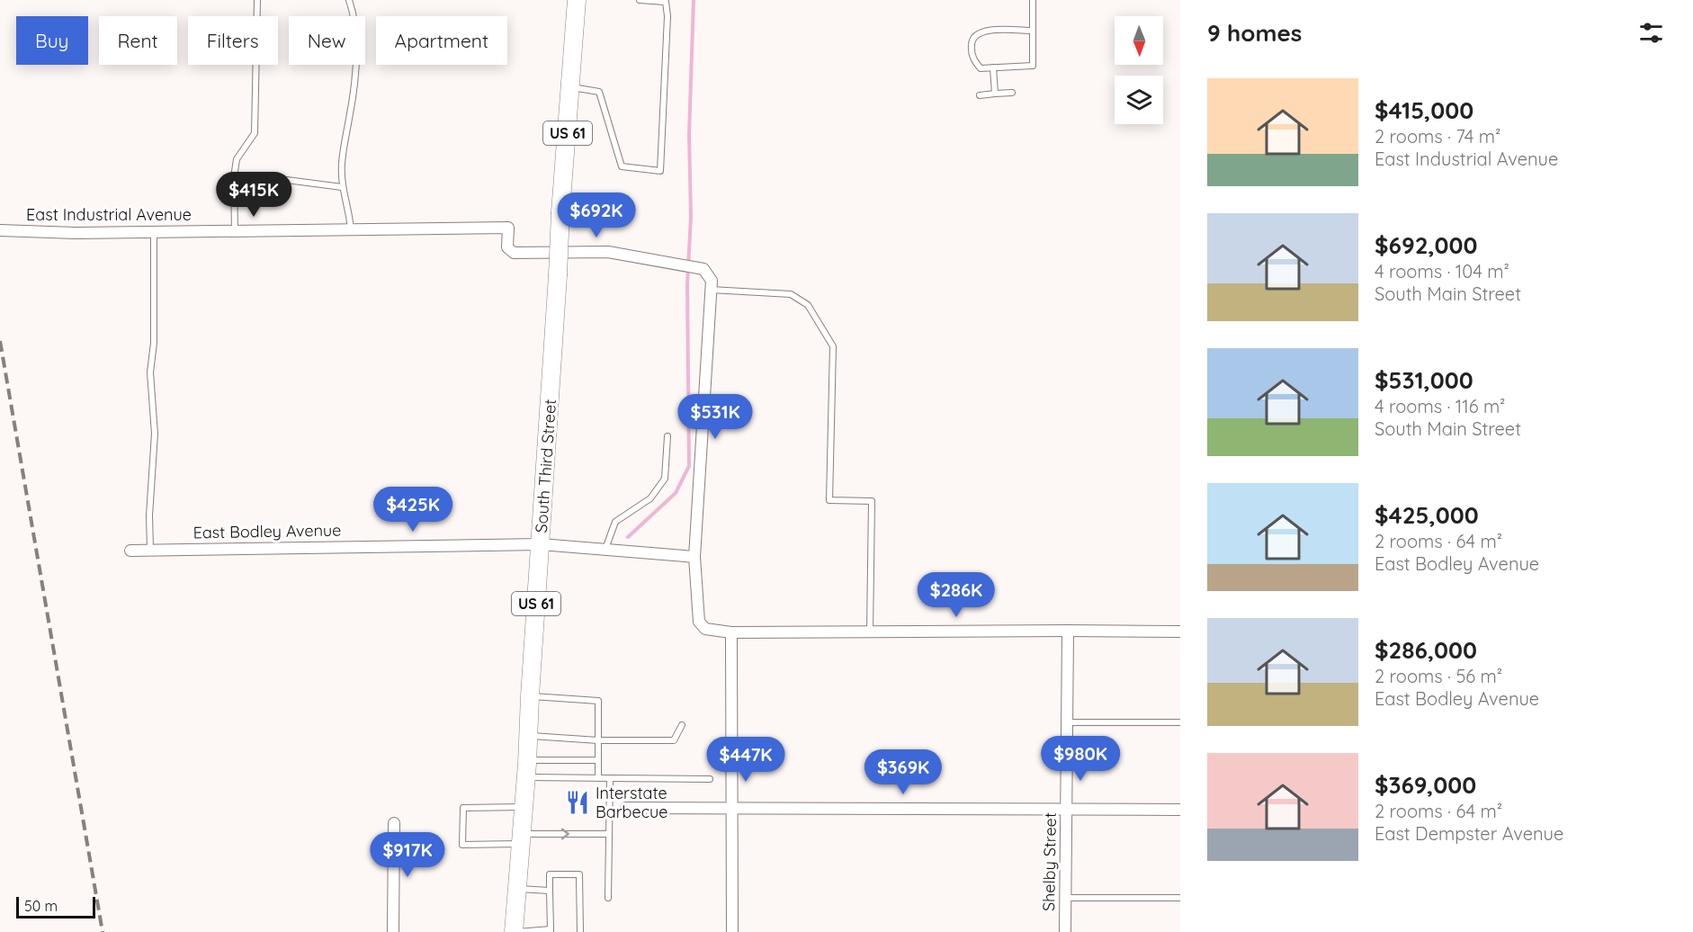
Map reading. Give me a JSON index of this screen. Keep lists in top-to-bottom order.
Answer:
{
  "streets": {
    "main road": ["US 61", "South Third Street"],
    "street": ["East Industrial Avenue", "East Bodley Avenue", "Shelby Street"]
  },
  "crossings": [
    ["South Third Street", "East Bodley Avenue"]
  ],
  "places": {
    "restaurant": ["Interstate Barbecue"]
  },
  "scale_bar": "50 m",
  "north": "bottom",
  "page": {
    "heading": "9 homes",
    "chip": [
      "Buy",
      "Rent",
      "Filters",
      "New",
      "Apartment"
    ],
    "list": [
      {
        "name": "$415,000",
        "note": "2 rooms · 74 m² · East Industrial Avenue"
      },
      {
        "name": "$692,000",
        "note": "4 rooms · 104 m² · South Main Street"
      },
      {
        "name": "$531,000",
        "note": "4 rooms · 116 m² · South Main Street"
      },
      {
        "name": "$425,000",
        "note": "2 rooms · 64 m² · East Bodley Avenue"
      },
      {
        "name": "$286,000",
        "note": "2 rooms · 56 m² · East Bodley Avenue"
      },
      {
        "name": "$369,000",
        "note": "2 rooms · 64 m² · East Dempster Avenue"
      }
    ],
    "price": [
      "$415K",
      "$692K",
      "$531K",
      "$425K",
      "$286K",
      "$980K",
      "$447K",
      "$369K",
      "$917K"
    ],
    "scale": "50 m"
  }
}
